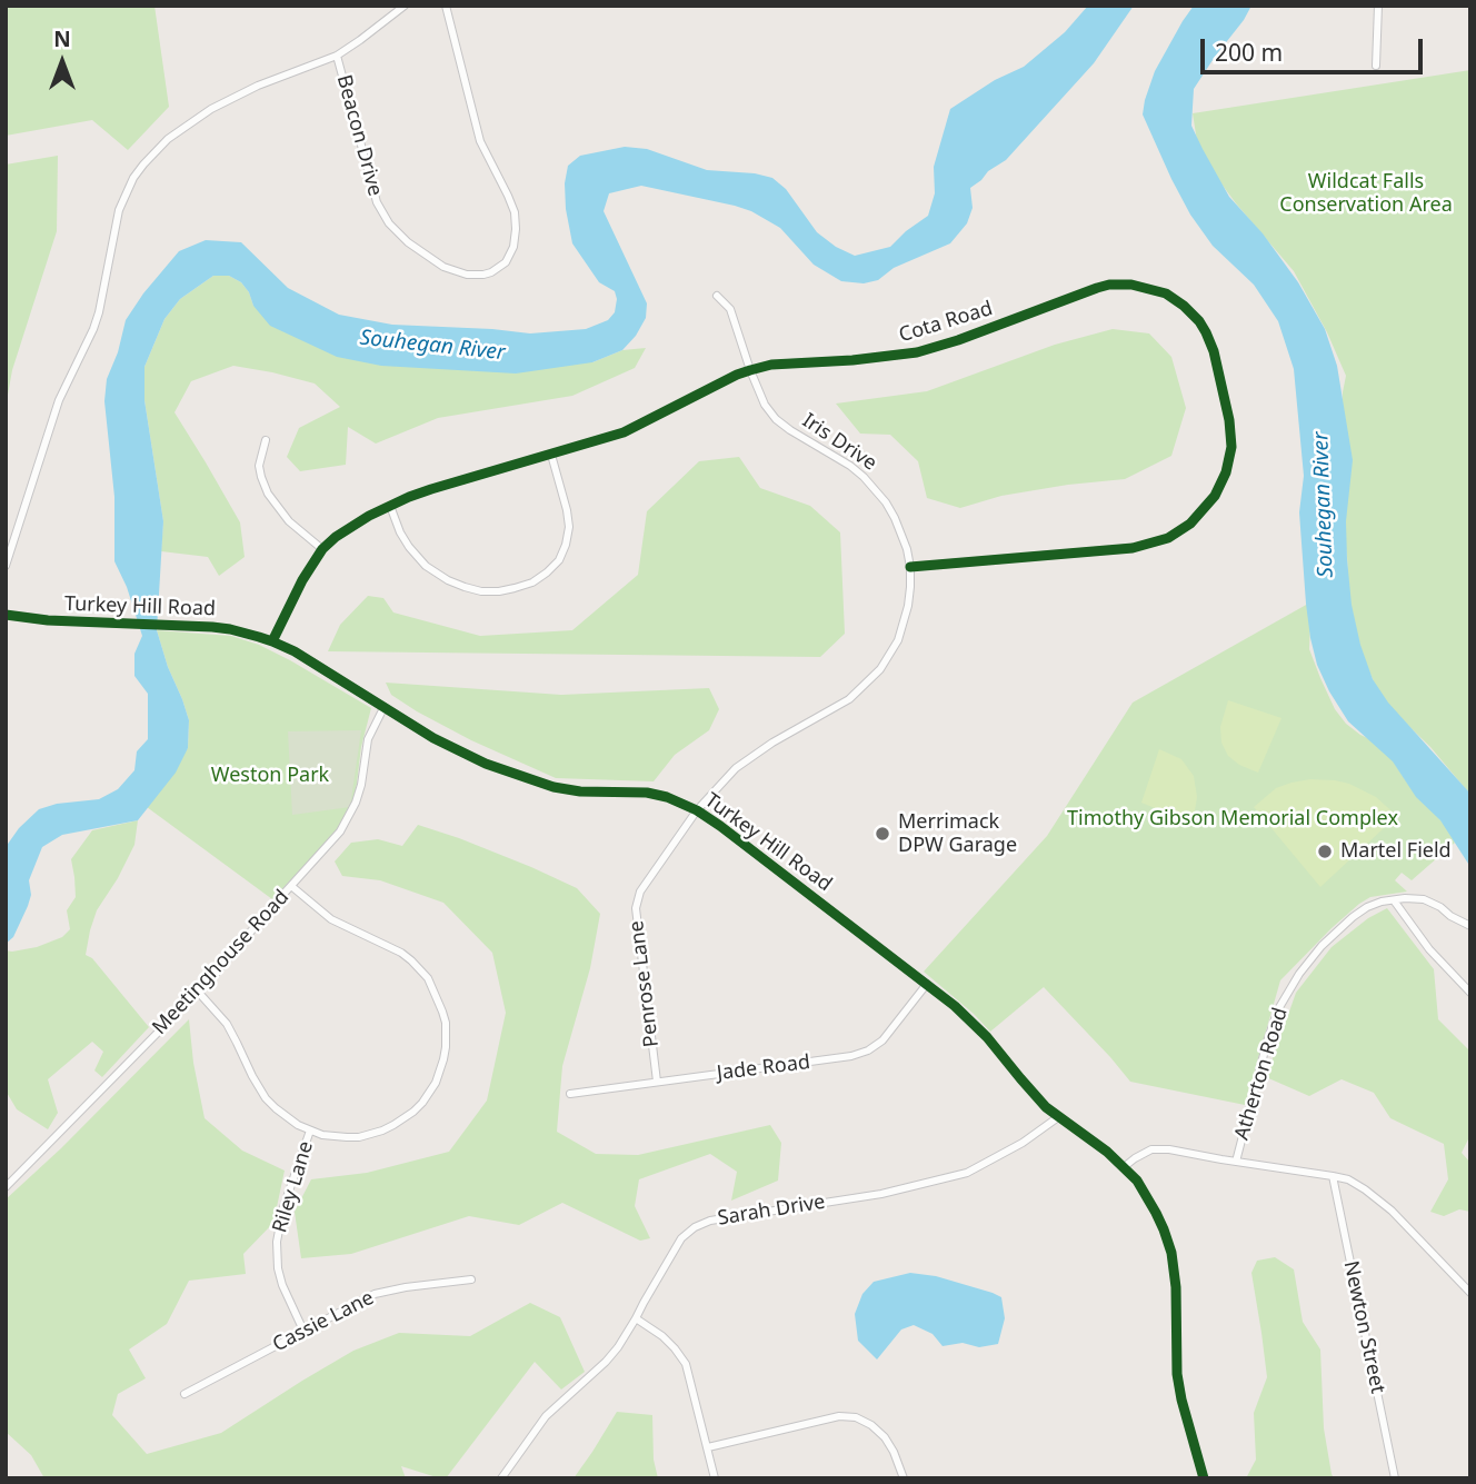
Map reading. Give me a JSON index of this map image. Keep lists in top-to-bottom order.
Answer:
{
  "streets": {
    "street": [
      "Beacon Drive",
      "Cota Road",
      "Iris Drive",
      "Turkey Hill Road",
      "Meetinghouse Road",
      "Penrose Lane",
      "Jade Road",
      "Atherton Road",
      "Riley Lane",
      "Sarah Drive",
      "Cassie Lane",
      "Newton Street"
    ]
  },
  "crossings": [
    ["Cota Road", "Iris Drive"],
    ["Cota Road", "Turkey Hill Road"],
    ["Iris Drive", "Turkey Hill Road"],
    ["Iris Drive", "Penrose Lane"],
    ["Turkey Hill Road", "Meetinghouse Road"],
    ["Turkey Hill Road", "Penrose Lane"],
    ["Turkey Hill Road", "Jade Road"],
    ["Turkey Hill Road", "Sarah Drive"],
    ["Meetinghouse Road", "Riley Lane"],
    ["Penrose Lane", "Jade Road"],
    ["Riley Lane", "Cassie Lane"]
  ],
  "water": ["Souhegan River"],
  "parks": ["Wildcat Falls Conservation Area", "Weston Park", "Timothy Gibson Memorial Complex"],
  "places": ["Merrimack DPW Garage", "Martel Field"],
  "scale_bar": "200 m",
  "north": "top"
}
